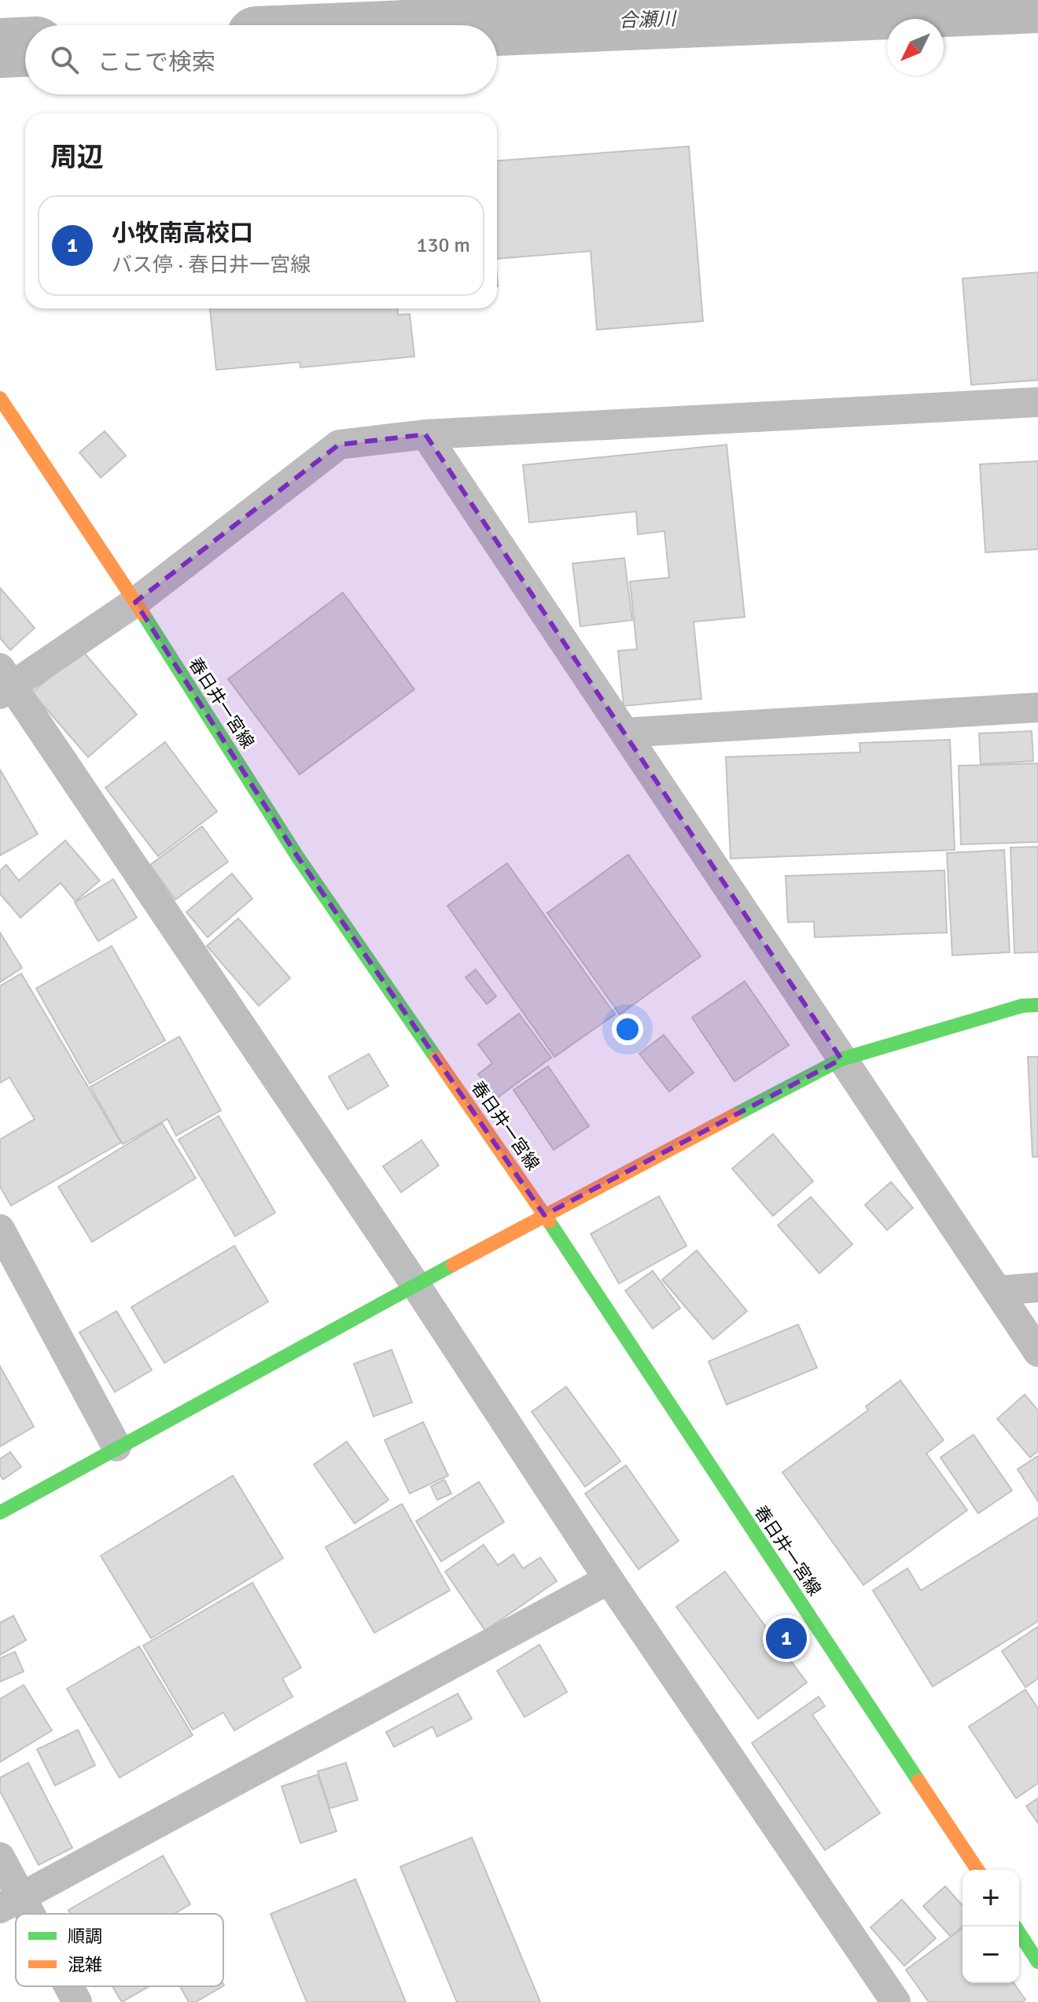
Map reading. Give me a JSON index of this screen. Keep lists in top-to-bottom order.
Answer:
{
  "streets": {
    "main road": ["春日井一宮線"]
  },
  "water": ["合瀬川"],
  "legend": ["順調", "混雑"],
  "north": "bottom left",
  "page": {
    "search": "ここで検索",
    "heading": "周辺",
    "list": [
      {
        "mark": "1",
        "name": "小牧南高校口",
        "note": "バス停 · 春日井一宮線",
        "value": "130 m"
      }
    ],
    "pins": "1",
    "map_buttons": ["+", "−"]
  }
}
